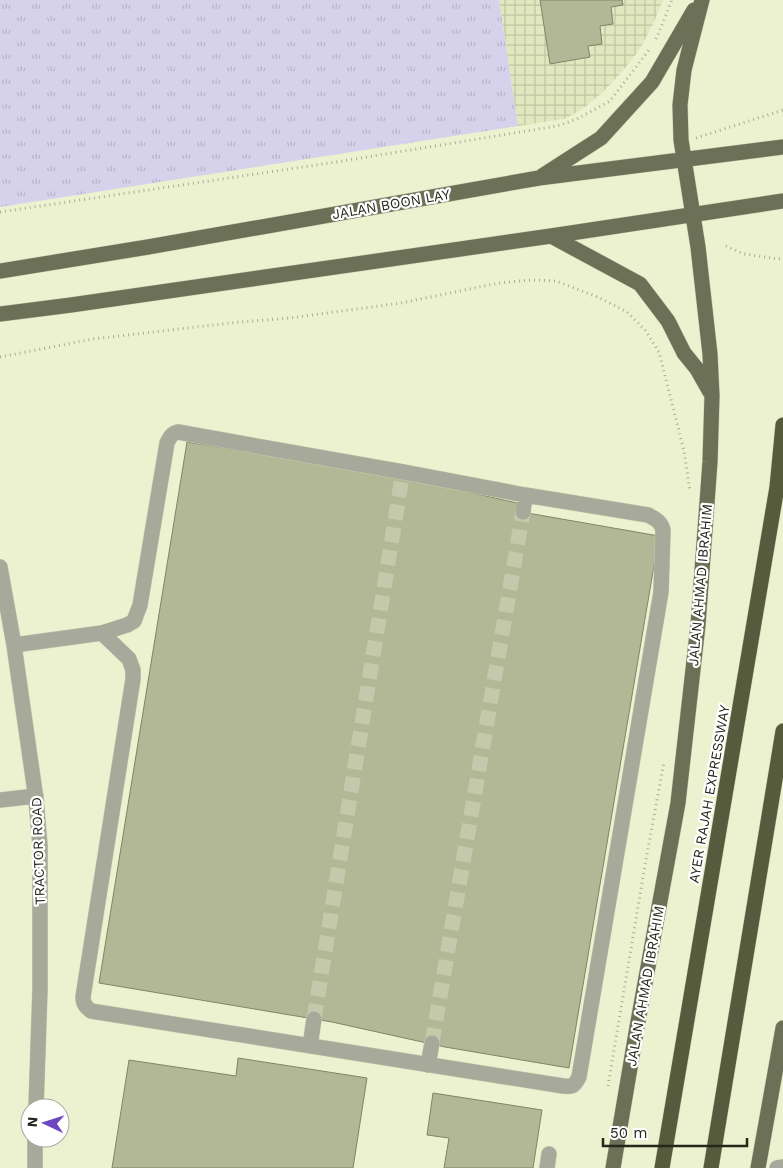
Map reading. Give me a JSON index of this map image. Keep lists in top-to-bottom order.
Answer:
{
  "streets": {
    "highway": ["AYER RAJAH EXPRESSWAY"],
    "main road": ["JALAN BOON LAY", "JALAN AHMAD IBRAHIM"],
    "street": ["TRACTOR ROAD"]
  },
  "crossings": [
    ["JALAN BOON LAY", "JALAN AHMAD IBRAHIM"]
  ],
  "scale_bar": "50 m",
  "north": "left"
}
